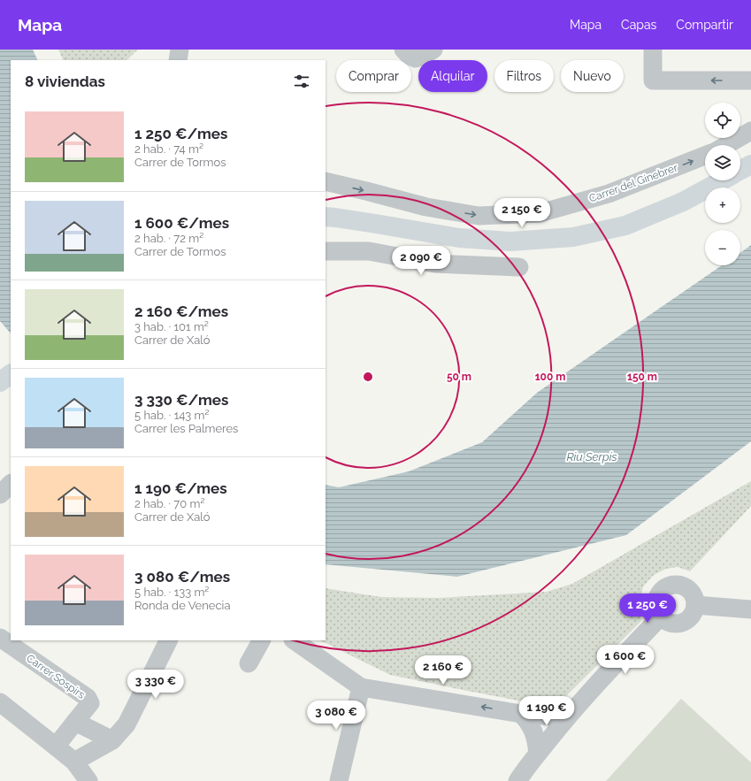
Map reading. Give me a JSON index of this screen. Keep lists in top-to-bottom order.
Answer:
{
  "streets": {
    "street": ["Carrer del Ginebrer", "Carrer Sospirs"]
  },
  "water": ["Riu Serpis"],
  "page": {
    "header": "Mapa",
    "nav": ["Mapa", "Capas", "Compartir"],
    "chip": [
      "Comprar",
      "Alquilar",
      "Filtros",
      "Nuevo"
    ],
    "heading": "8 viviendas",
    "map_buttons": ["+", "−"],
    "list": [
      {
        "name": "1 250 €/mes",
        "note": "2 hab. · 74 m² · Carrer de Tormos"
      },
      {
        "name": "1 600 €/mes",
        "note": "2 hab. · 72 m² · Carrer de Tormos"
      },
      {
        "name": "2 160 €/mes",
        "note": "3 hab. · 101 m² · Carrer de Xaló"
      },
      {
        "name": "3 330 €/mes",
        "note": "5 hab. · 143 m² · Carrer les Palmeres"
      },
      {
        "name": "1 190 €/mes",
        "note": "2 hab. · 70 m² · Carrer de Xaló"
      },
      {
        "name": "3 080 €/mes",
        "note": "5 hab. · 133 m² · Ronda de Venecia"
      }
    ],
    "price": [
      "2 150 €",
      "2 090 €",
      "1 250 €",
      "1 600 €",
      "2 160 €",
      "3 330 €",
      "1 190 €",
      "3 080 €"
    ]
  },
  "rings": ["50 m", "100 m", "150 m"]
}
